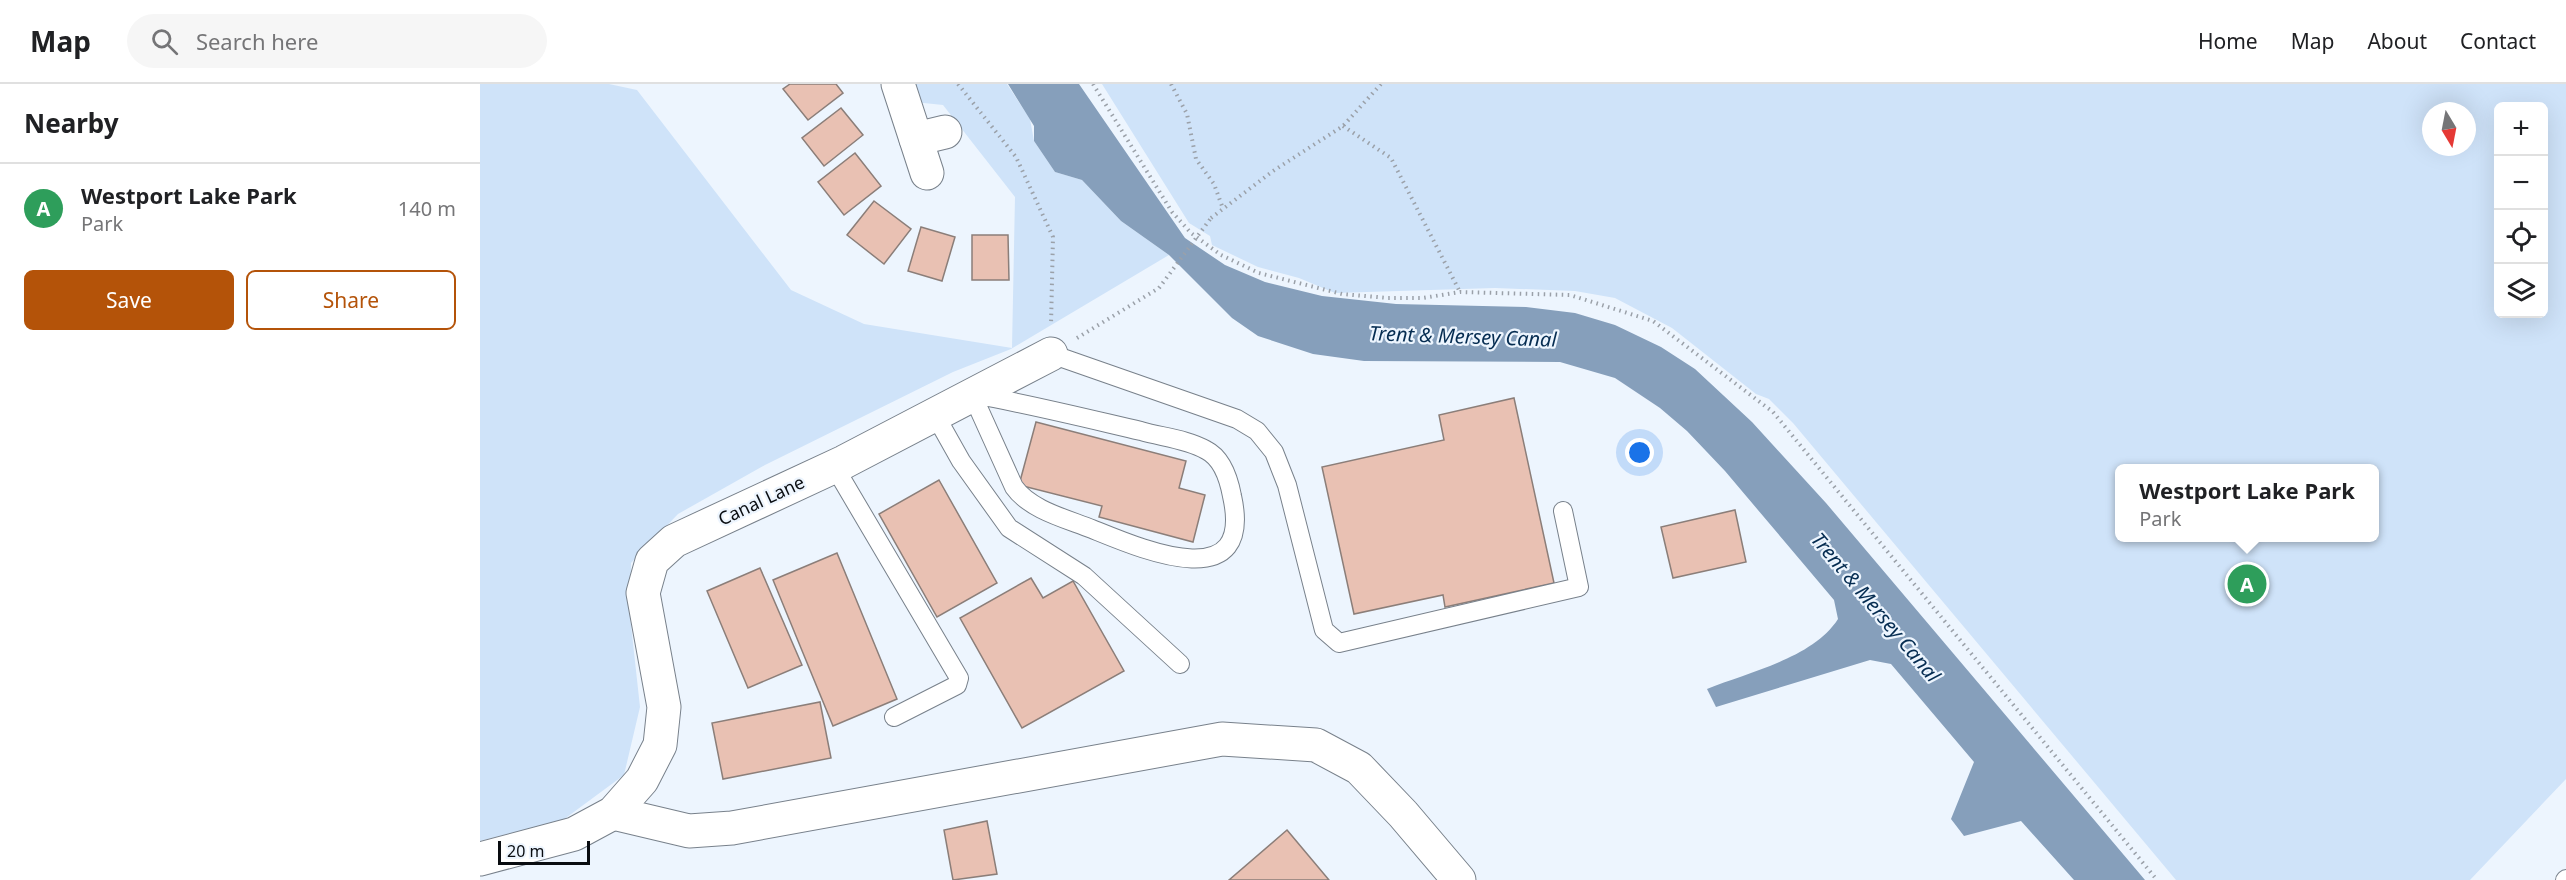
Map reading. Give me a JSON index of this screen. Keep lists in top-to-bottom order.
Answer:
{
  "streets": {
    "street": ["Canal Lane"]
  },
  "water": ["Trent & Mersey Canal"],
  "scale_bar": "20 m",
  "north": "bottom",
  "page": {
    "header": "Map",
    "search": "Search here",
    "nav": [
      "Home",
      "Map",
      "About",
      "Contact"
    ],
    "heading": "Nearby",
    "map_buttons": ["+", "−"],
    "list": [
      {
        "mark": "A",
        "name": "Westport Lake Park",
        "note": "Park",
        "value": "140 m"
      }
    ],
    "buttons": ["Save", "Share"],
    "popup": ["Westport Lake Park", "Park"],
    "pins": "A",
    "scale": "20 m"
  }
}
